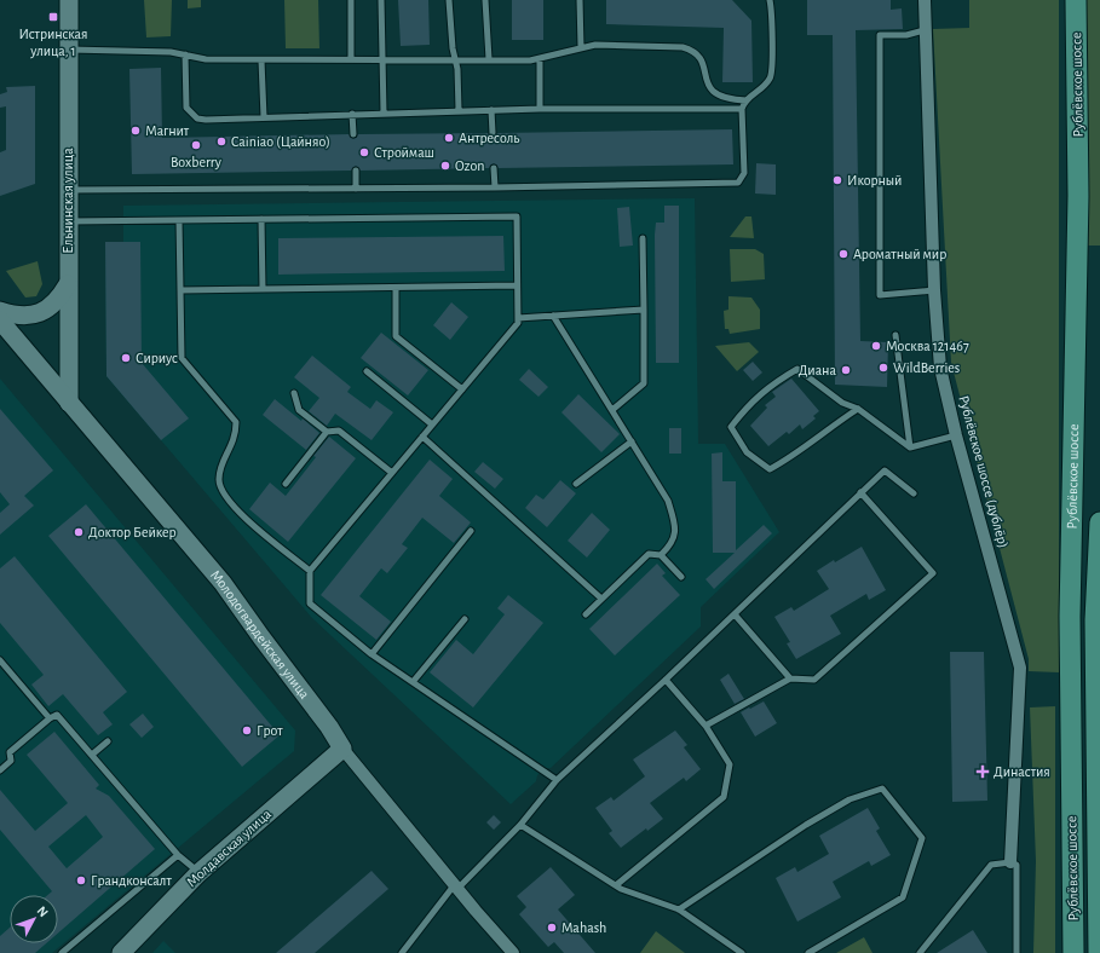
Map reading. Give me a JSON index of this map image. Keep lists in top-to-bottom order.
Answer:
{
  "streets": {
    "main road": ["Рублёвское шоссе"],
    "street": [
      "Ельнинская улица",
      "Рублёвское шоссе (дублёр)",
      "Молодогвардейская улица",
      "Молдавская улица"
    ]
  },
  "crossings": [
    ["Ельнинская улица", "Молодогвардейская улица"],
    ["Молодогвардейская улица", "Молдавская улица"]
  ],
  "places": {
    "transit": ["Истринская улица, 1"],
    "other": [
      "Магнит",
      "Антресоль",
      "Cainiao (Цайняо)",
      "Boxberry",
      "Строймаш",
      "Ozon",
      "Икорный",
      "Ароматный мир",
      "Москва 121467",
      "Сириус",
      "WildBerries",
      "Диана",
      "Доктор Бейкер",
      "Грот",
      "Грандконсалт",
      "Mahash"
    ],
    "health": ["Династия"]
  },
  "north": "top right"
}
